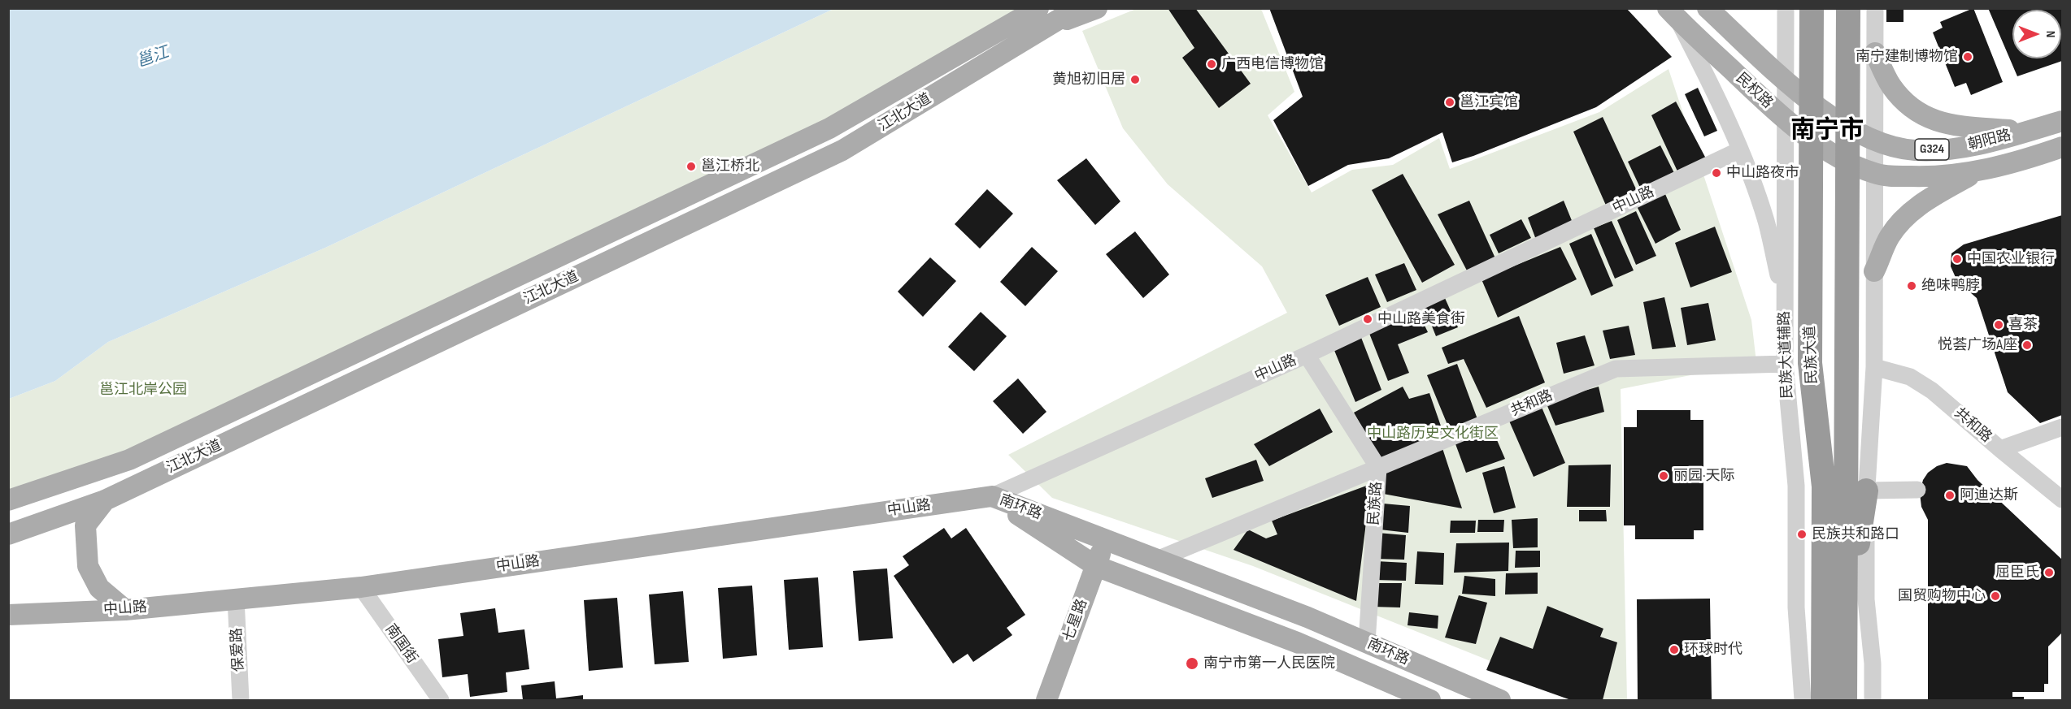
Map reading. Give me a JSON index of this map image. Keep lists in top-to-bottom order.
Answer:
{
  "streets": {
    "highway": ["民族大道"],
    "main road": [
      "民权路",
      "江北大道",
      "朝阳路",
      "G324",
      "中山路",
      "南环路",
      "七星路"
    ],
    "street": [
      "民族大道辅路",
      "共和路",
      "民族路",
      "南国街",
      "保爱路"
    ]
  },
  "crossings": [
    ["民权路", "朝阳路"],
    ["民权路", "民族大道辅路"],
    ["民权路", "民族大道"],
    ["朝阳路", "民族大道"],
    ["中山路", "民族路"],
    ["中山路", "南环路"],
    ["中山路", "南国街"],
    ["中山路", "保爱路"],
    ["民族大道辅路", "共和路"],
    ["共和路", "民族路"],
    ["共和路", "南环路"],
    ["民族路", "南环路"],
    ["南环路", "七星路"]
  ],
  "districts": ["南宁市"],
  "water": ["邕江"],
  "parks": ["邕江北岸公园", "中山路历史文化街区"],
  "places": [
    "南宁建制博物馆",
    "广西电信博物馆",
    "黄旭初旧居",
    "邕江宾馆",
    "邕江桥北",
    "中山路夜市",
    "中国农业银行",
    "绝味鸭脖",
    "中山路美食街",
    "喜茶",
    "悦荟广场A座",
    "丽园·天际",
    "阿迪达斯",
    "民族共和路口",
    "屈臣氏",
    "国贸购物中心",
    "环球时代",
    "南宁市第一人民医院"
  ],
  "north": "right"
}
